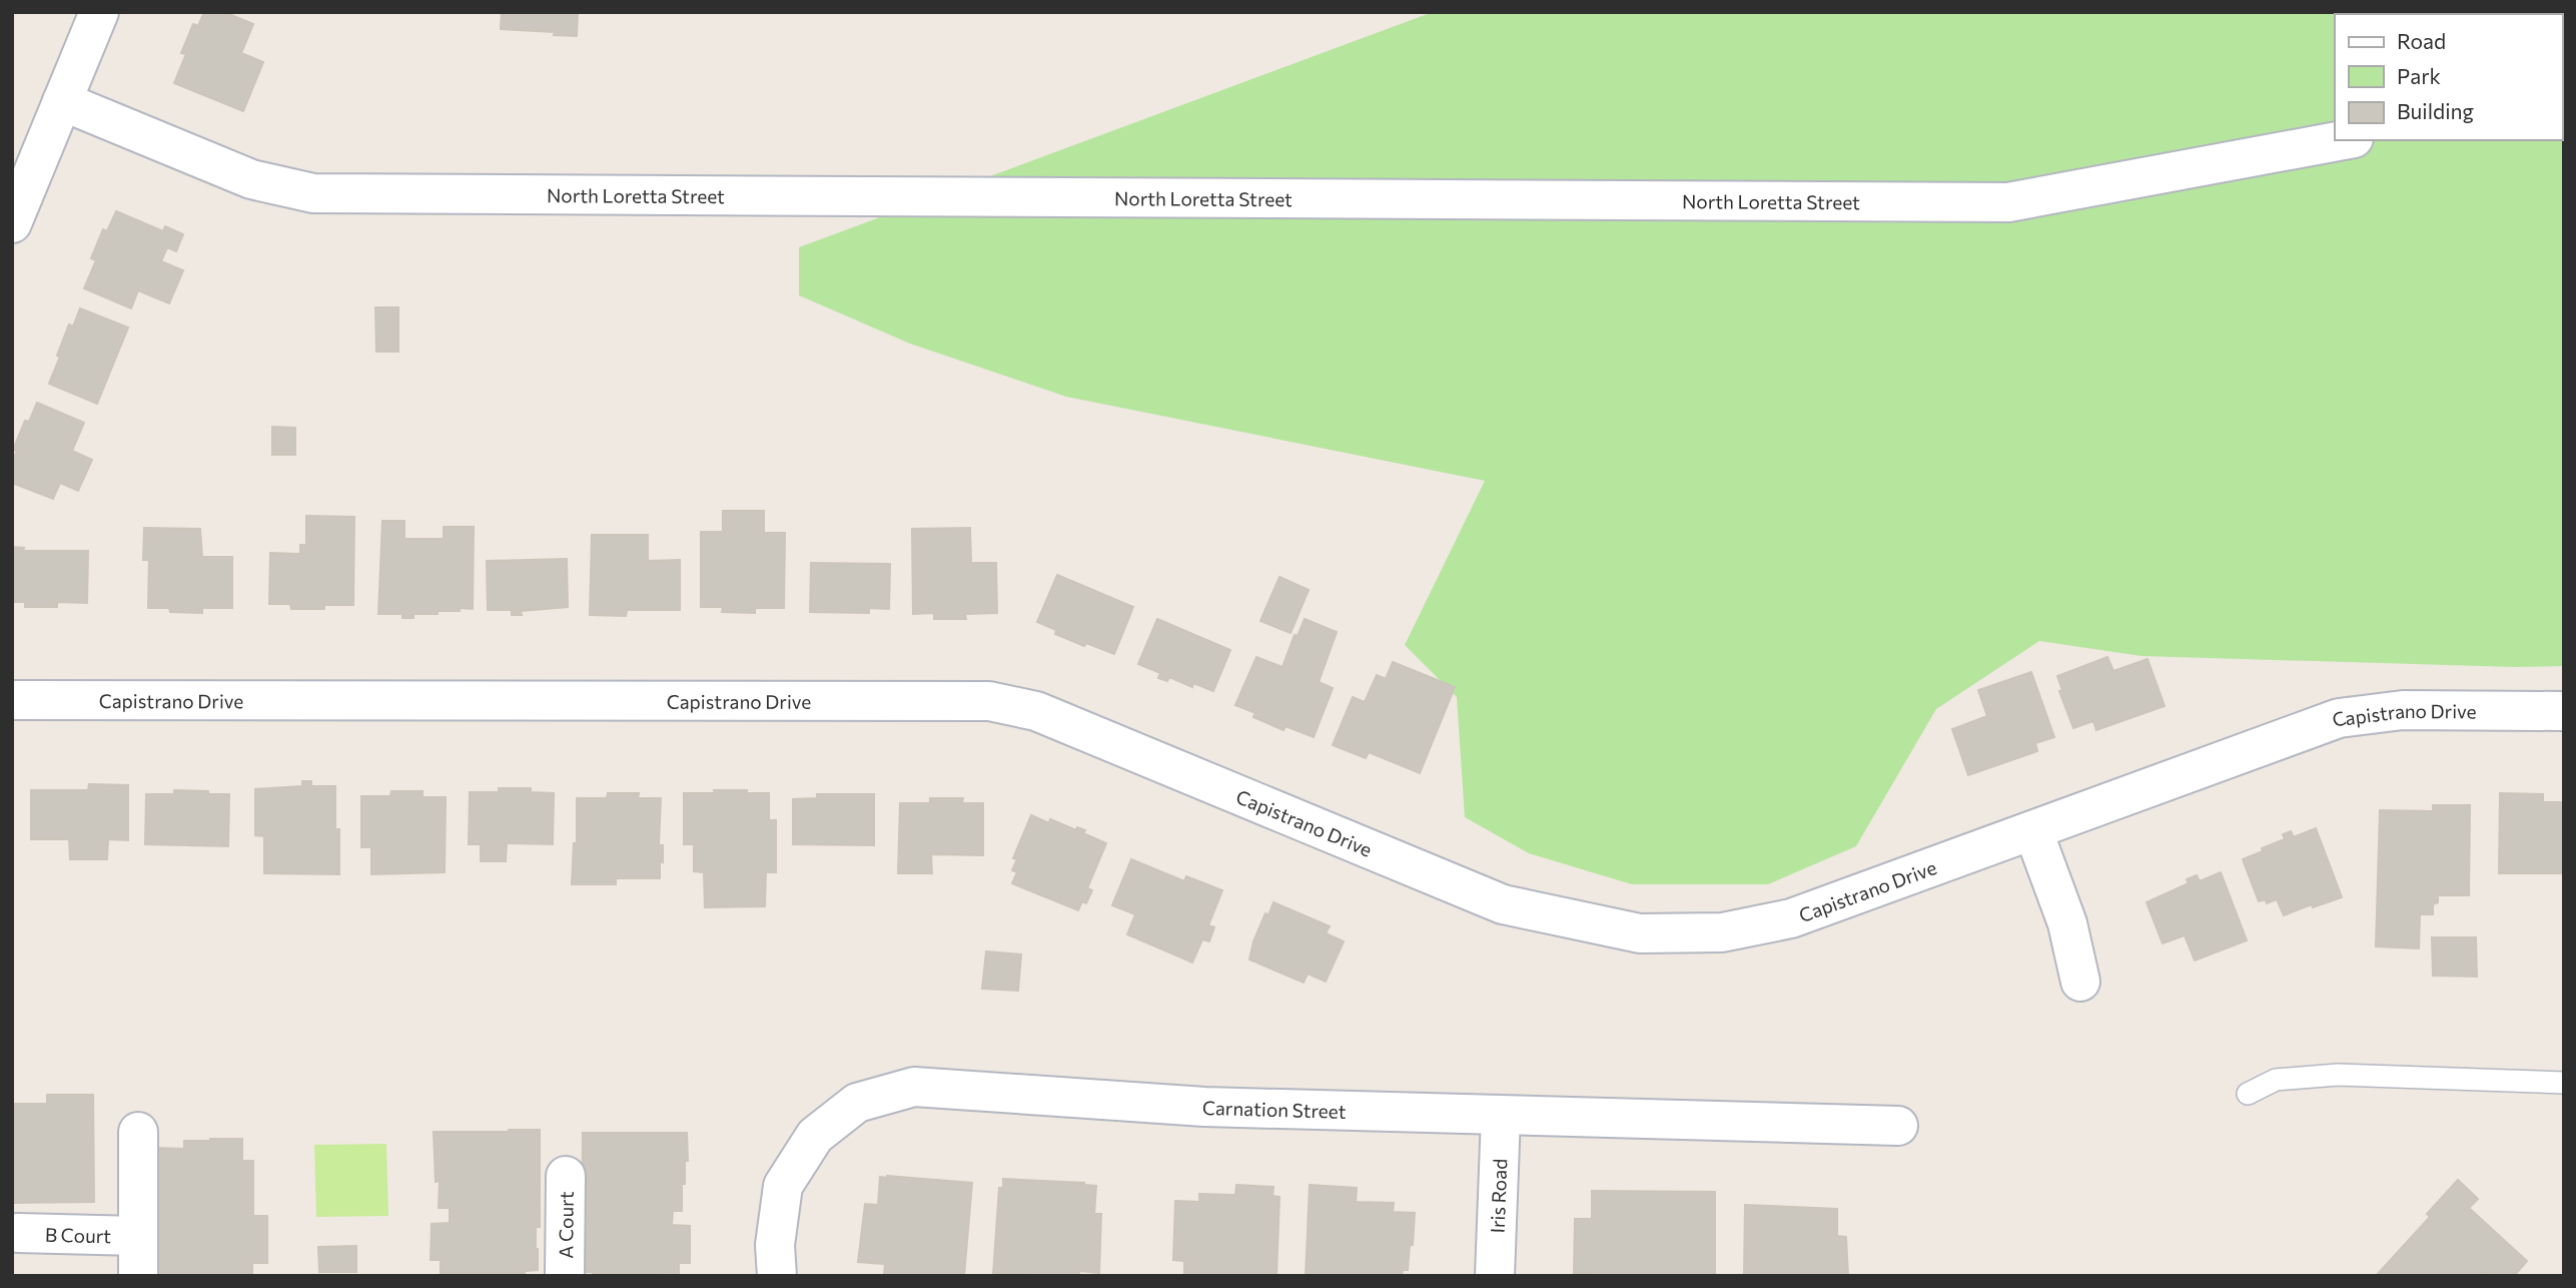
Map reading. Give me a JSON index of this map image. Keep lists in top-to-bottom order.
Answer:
{
  "streets": {
    "street": [
      "North Loretta Street",
      "Capistrano Drive",
      "Carnation Street",
      "Iris Road",
      "A Court",
      "B Court"
    ]
  },
  "crossings": [
    ["Carnation Street", "Iris Road"]
  ],
  "legend": ["Road", "Park", "Building"]
}
